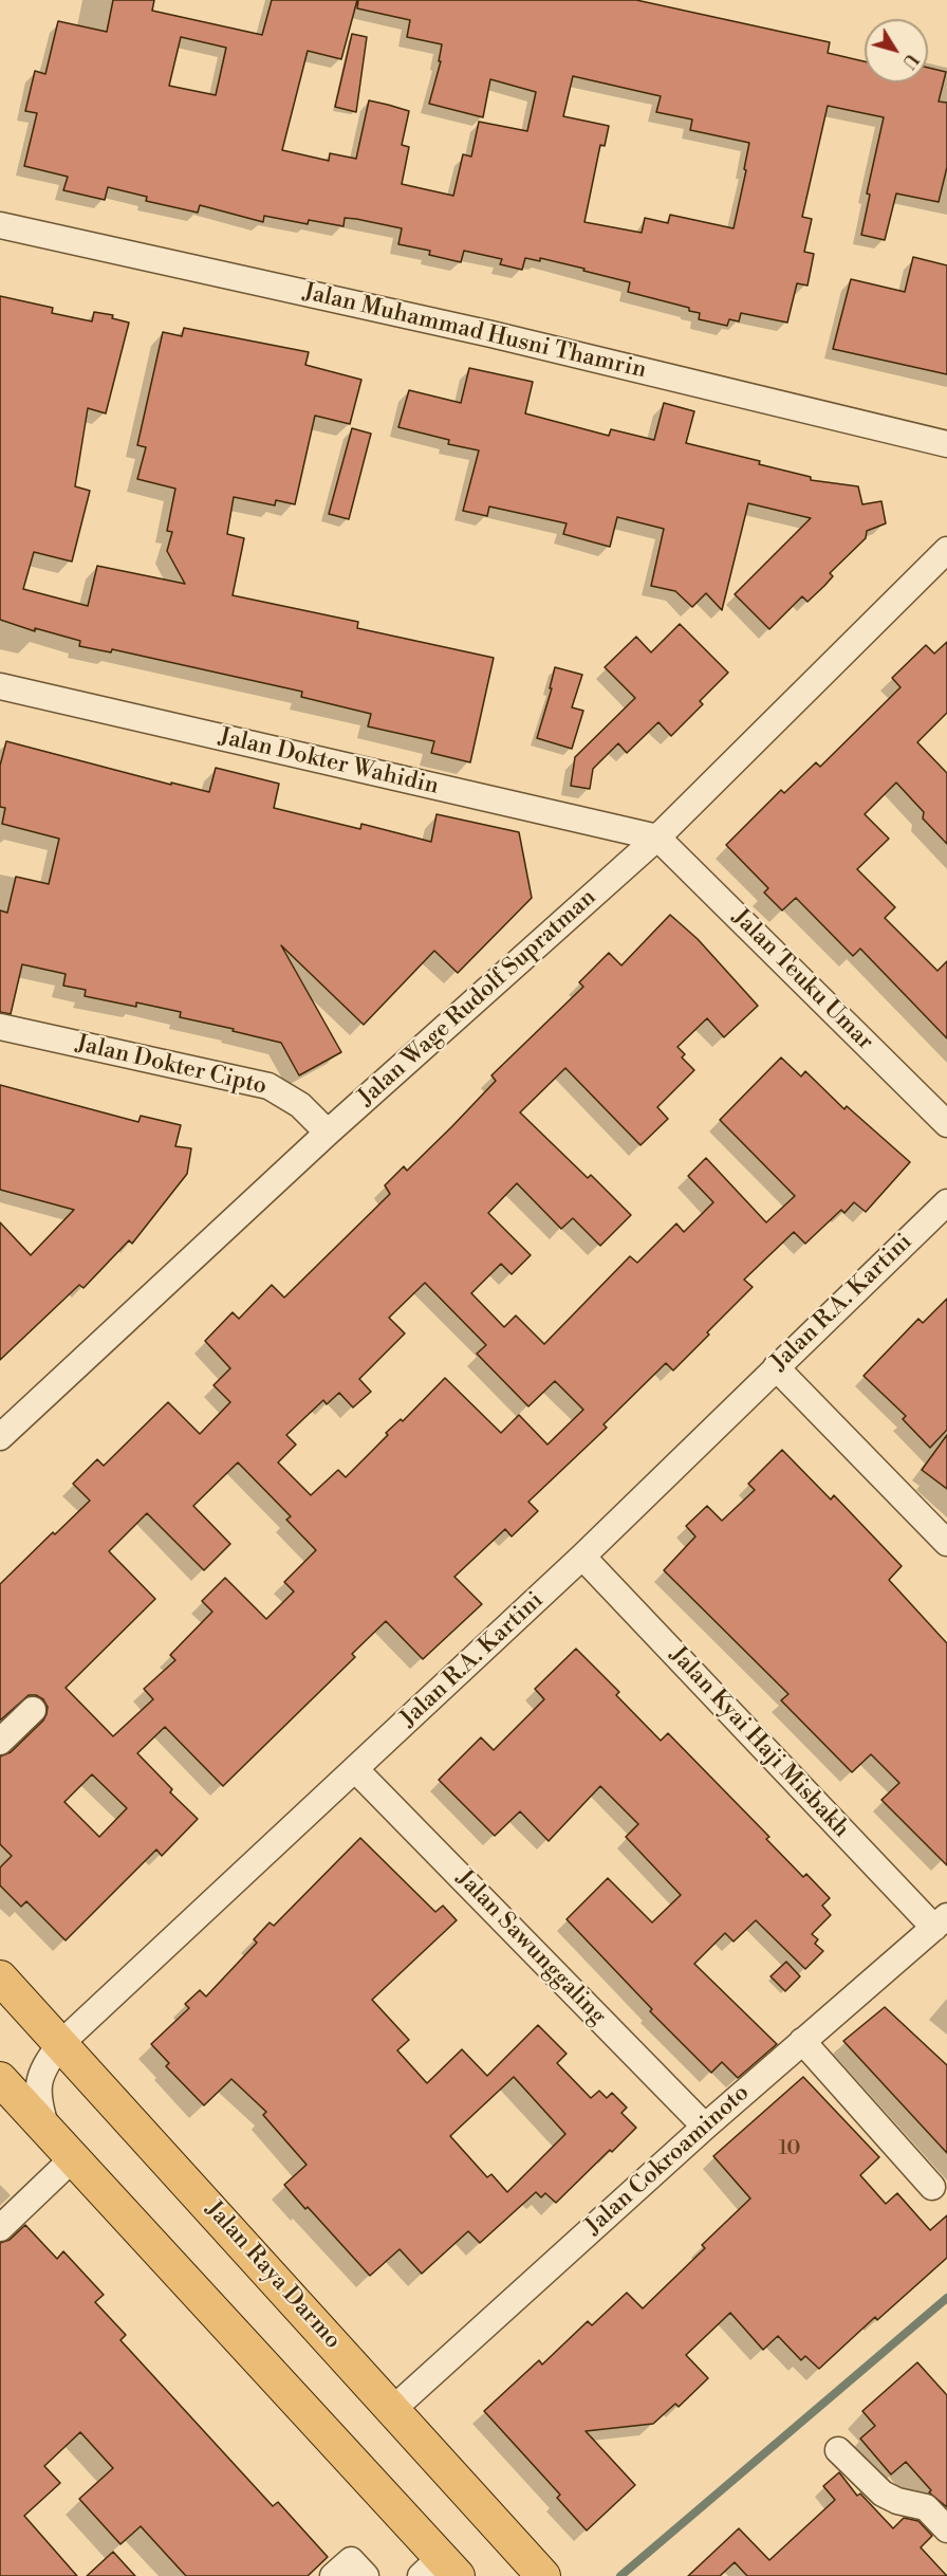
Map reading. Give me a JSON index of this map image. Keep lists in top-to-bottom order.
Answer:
{
  "streets": {
    "main road": ["Jalan Raya Darmo"],
    "street": [
      "Jalan Muhammad Husni Thamrin",
      "Jalan Dokter Wahidin",
      "Jalan Teuku Umar",
      "Jalan Wage Rudolf Supratman",
      "Jalan Dokter Cipto",
      "Jalan R.A. Kartini",
      "Jalan Kyai Haji Misbakh",
      "Jalan Sawunggaling",
      "Jalan Cokroaminoto"
    ]
  },
  "crossings": [
    ["Jalan Dokter Wahidin", "Jalan Teuku Umar"],
    ["Jalan Dokter Wahidin", "Jalan Wage Rudolf Supratman"],
    ["Jalan Teuku Umar", "Jalan Wage Rudolf Supratman"],
    ["Jalan Wage Rudolf Supratman", "Jalan Dokter Cipto"],
    ["Jalan R.A. Kartini", "Jalan Kyai Haji Misbakh"],
    ["Jalan R.A. Kartini", "Jalan Sawunggaling"],
    ["Jalan R.A. Kartini", "Jalan Raya Darmo"],
    ["Jalan Kyai Haji Misbakh", "Jalan Cokroaminoto"],
    ["Jalan Sawunggaling", "Jalan Cokroaminoto"],
    ["Jalan Cokroaminoto", "Jalan Raya Darmo"]
  ],
  "house_numbers": ["10"],
  "north": "bottom right"
}
